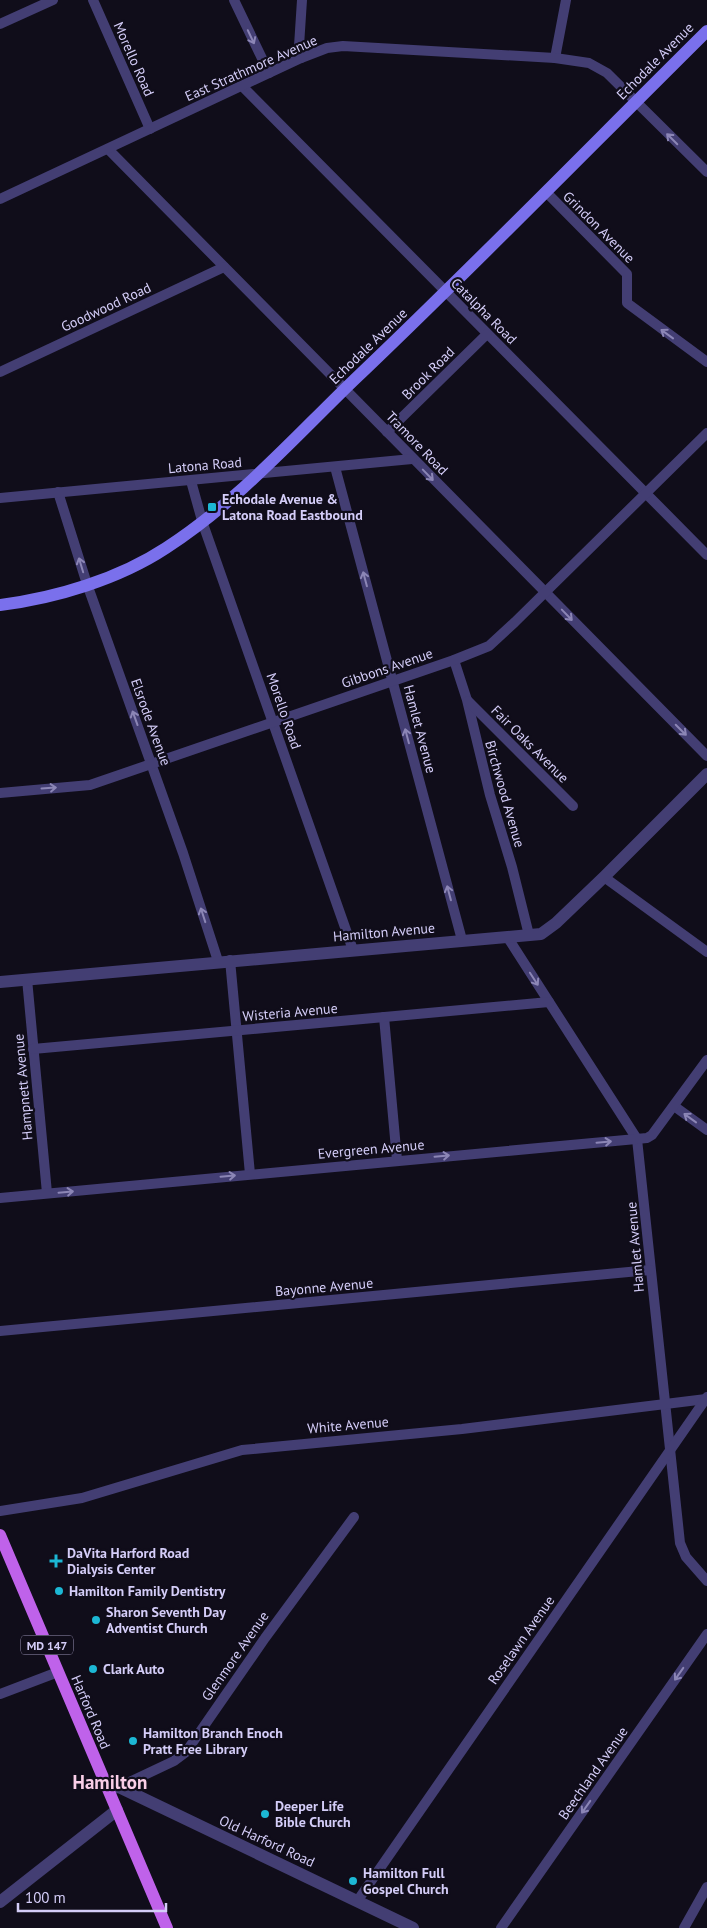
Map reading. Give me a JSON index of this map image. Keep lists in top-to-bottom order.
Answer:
{
  "streets": {
    "main road": ["Echodale Avenue", "MD 147", "Harford Road"],
    "street": [
      "Morello Road",
      "East Strathmore Avenue",
      "Grindon Avenue",
      "Goodwood Road",
      "Catalpha Road",
      "Brook Road",
      "Tramore Road",
      "Latona Road",
      "Gibbons Avenue",
      "Elsrode Avenue",
      "Hamlet Avenue",
      "Fair Oaks Avenue",
      "Birchwood Avenue",
      "Hamilton Avenue",
      "Wisteria Avenue",
      "Hampnett Avenue",
      "Evergreen Avenue",
      "Bayonne Avenue",
      "White Avenue",
      "Roselawn Avenue",
      "Glenmore Avenue",
      "Beechland Avenue",
      "Old Harford Road"
    ]
  },
  "crossings": [
    ["Morello Road", "Echodale Avenue"],
    ["Morello Road", "East Strathmore Avenue"],
    ["Morello Road", "Latona Road"],
    ["Morello Road", "Gibbons Avenue"],
    ["Morello Road", "Hamilton Avenue"],
    ["Echodale Avenue", "East Strathmore Avenue"],
    ["Echodale Avenue", "Grindon Avenue"],
    ["Echodale Avenue", "Catalpha Road"],
    ["Echodale Avenue", "Tramore Road"],
    ["Echodale Avenue", "Latona Road"],
    ["Echodale Avenue", "Elsrode Avenue"],
    ["East Strathmore Avenue", "Catalpha Road"],
    ["East Strathmore Avenue", "Tramore Road"],
    ["Goodwood Road", "Tramore Road"],
    ["Catalpha Road", "Brook Road"],
    ["Catalpha Road", "Gibbons Avenue"],
    ["Brook Road", "Tramore Road"],
    ["Tramore Road", "Latona Road"],
    ["Tramore Road", "Gibbons Avenue"],
    ["Latona Road", "Elsrode Avenue"],
    ["Latona Road", "Hamlet Avenue"],
    ["Gibbons Avenue", "Elsrode Avenue"],
    ["Gibbons Avenue", "Hamlet Avenue"],
    ["Gibbons Avenue", "Birchwood Avenue"],
    ["Elsrode Avenue", "Hamilton Avenue"],
    ["Elsrode Avenue", "Wisteria Avenue"],
    ["Elsrode Avenue", "Evergreen Avenue"],
    ["Hamlet Avenue", "Hamilton Avenue"],
    ["Hamlet Avenue", "Wisteria Avenue"],
    ["Hamlet Avenue", "Evergreen Avenue"],
    ["Hamlet Avenue", "Bayonne Avenue"],
    ["Hamlet Avenue", "White Avenue"],
    ["Hamlet Avenue", "Roselawn Avenue"],
    ["Fair Oaks Avenue", "Birchwood Avenue"],
    ["Birchwood Avenue", "Hamilton Avenue"],
    ["Hamilton Avenue", "Hampnett Avenue"],
    ["Wisteria Avenue", "Hampnett Avenue"],
    ["Hampnett Avenue", "Evergreen Avenue"],
    ["White Avenue", "Roselawn Avenue"],
    ["Roselawn Avenue", "Old Harford Road"],
    ["Glenmore Avenue", "Harford Road"],
    ["Glenmore Avenue", "Old Harford Road"],
    ["Harford Road", "Old Harford Road"]
  ],
  "one_way": [
    "Grindon Avenue",
    "Tramore Road",
    "Elsrode Avenue",
    "Evergreen Avenue",
    "Beechland Avenue"
  ],
  "districts": ["Hamilton"],
  "places": {
    "transit": ["Echodale Avenue & Latona Road Eastbound"],
    "health": ["DaVita Harford Road Dialysis Center"],
    "other": [
      "Hamilton Family Dentistry",
      "Sharon Seventh Day Adventist Church",
      "Clark Auto",
      "Hamilton Branch Enoch Pratt Free Library",
      "Deeper Life Bible Church",
      "Hamilton Full Gospel Church"
    ]
  },
  "scale_bar": "100 m"
}
